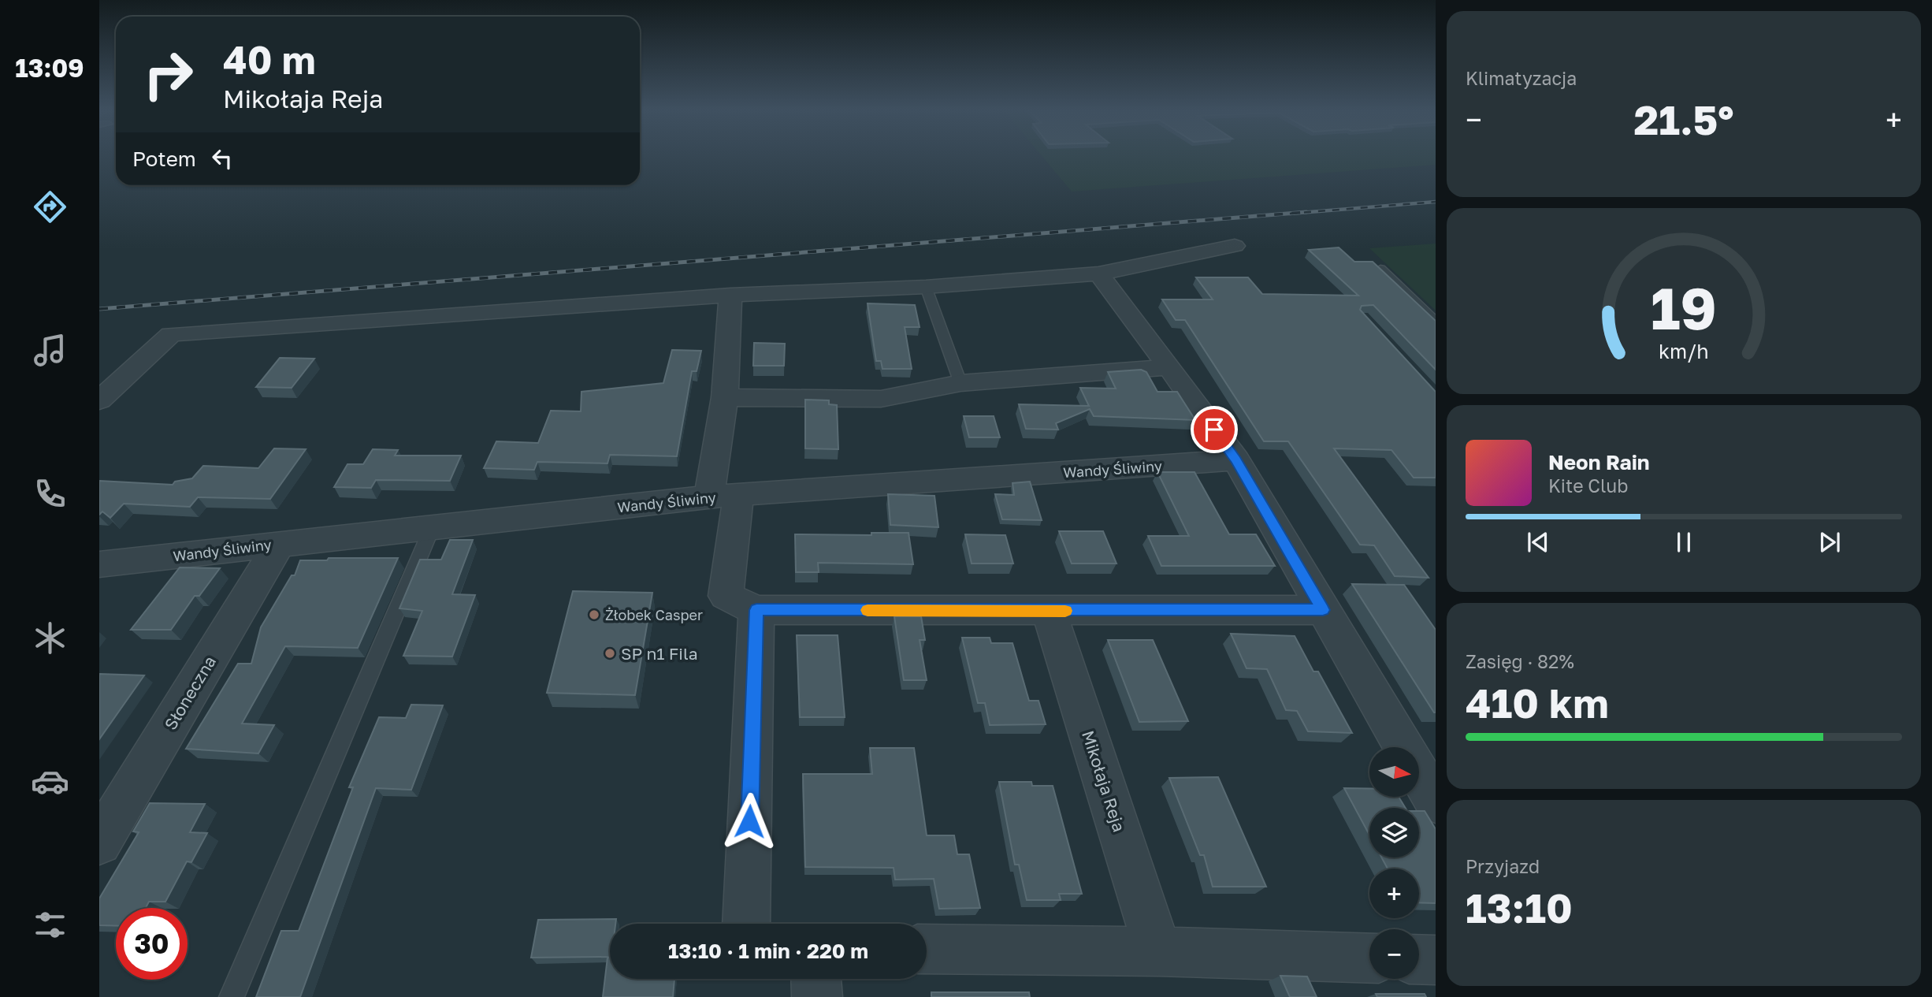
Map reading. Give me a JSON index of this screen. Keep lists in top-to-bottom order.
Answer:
{
  "streets": {
    "street": ["Wandy Śliwiny", "Słoneczna", "Mikołaja Reja"]
  },
  "crossings": [
    ["Wandy Śliwiny", "Słoneczna"]
  ],
  "places": ["Żłobek Casper", "SP n1 Fila"],
  "north": "right",
  "page": {
    "tabs": "13:09",
    "tile": [
      "Klimatyzacja",
      ["Zasięg · 82%", "410 km"],
      ["Przyjazd", "13:10"]
    ],
    "turn": ["40 m", "Mikołaja Reja"],
    "heat": ["−", "21.5°", "+"],
    "then": "Potem",
    "song": ["Neon Rain", "Kite Club"],
    "map_buttons": ["+", "−"],
    "limit": "30",
    "trip": "13:10 · 1 min · 220 m",
    "gauge": ["19", "km/h"]
  }
}
